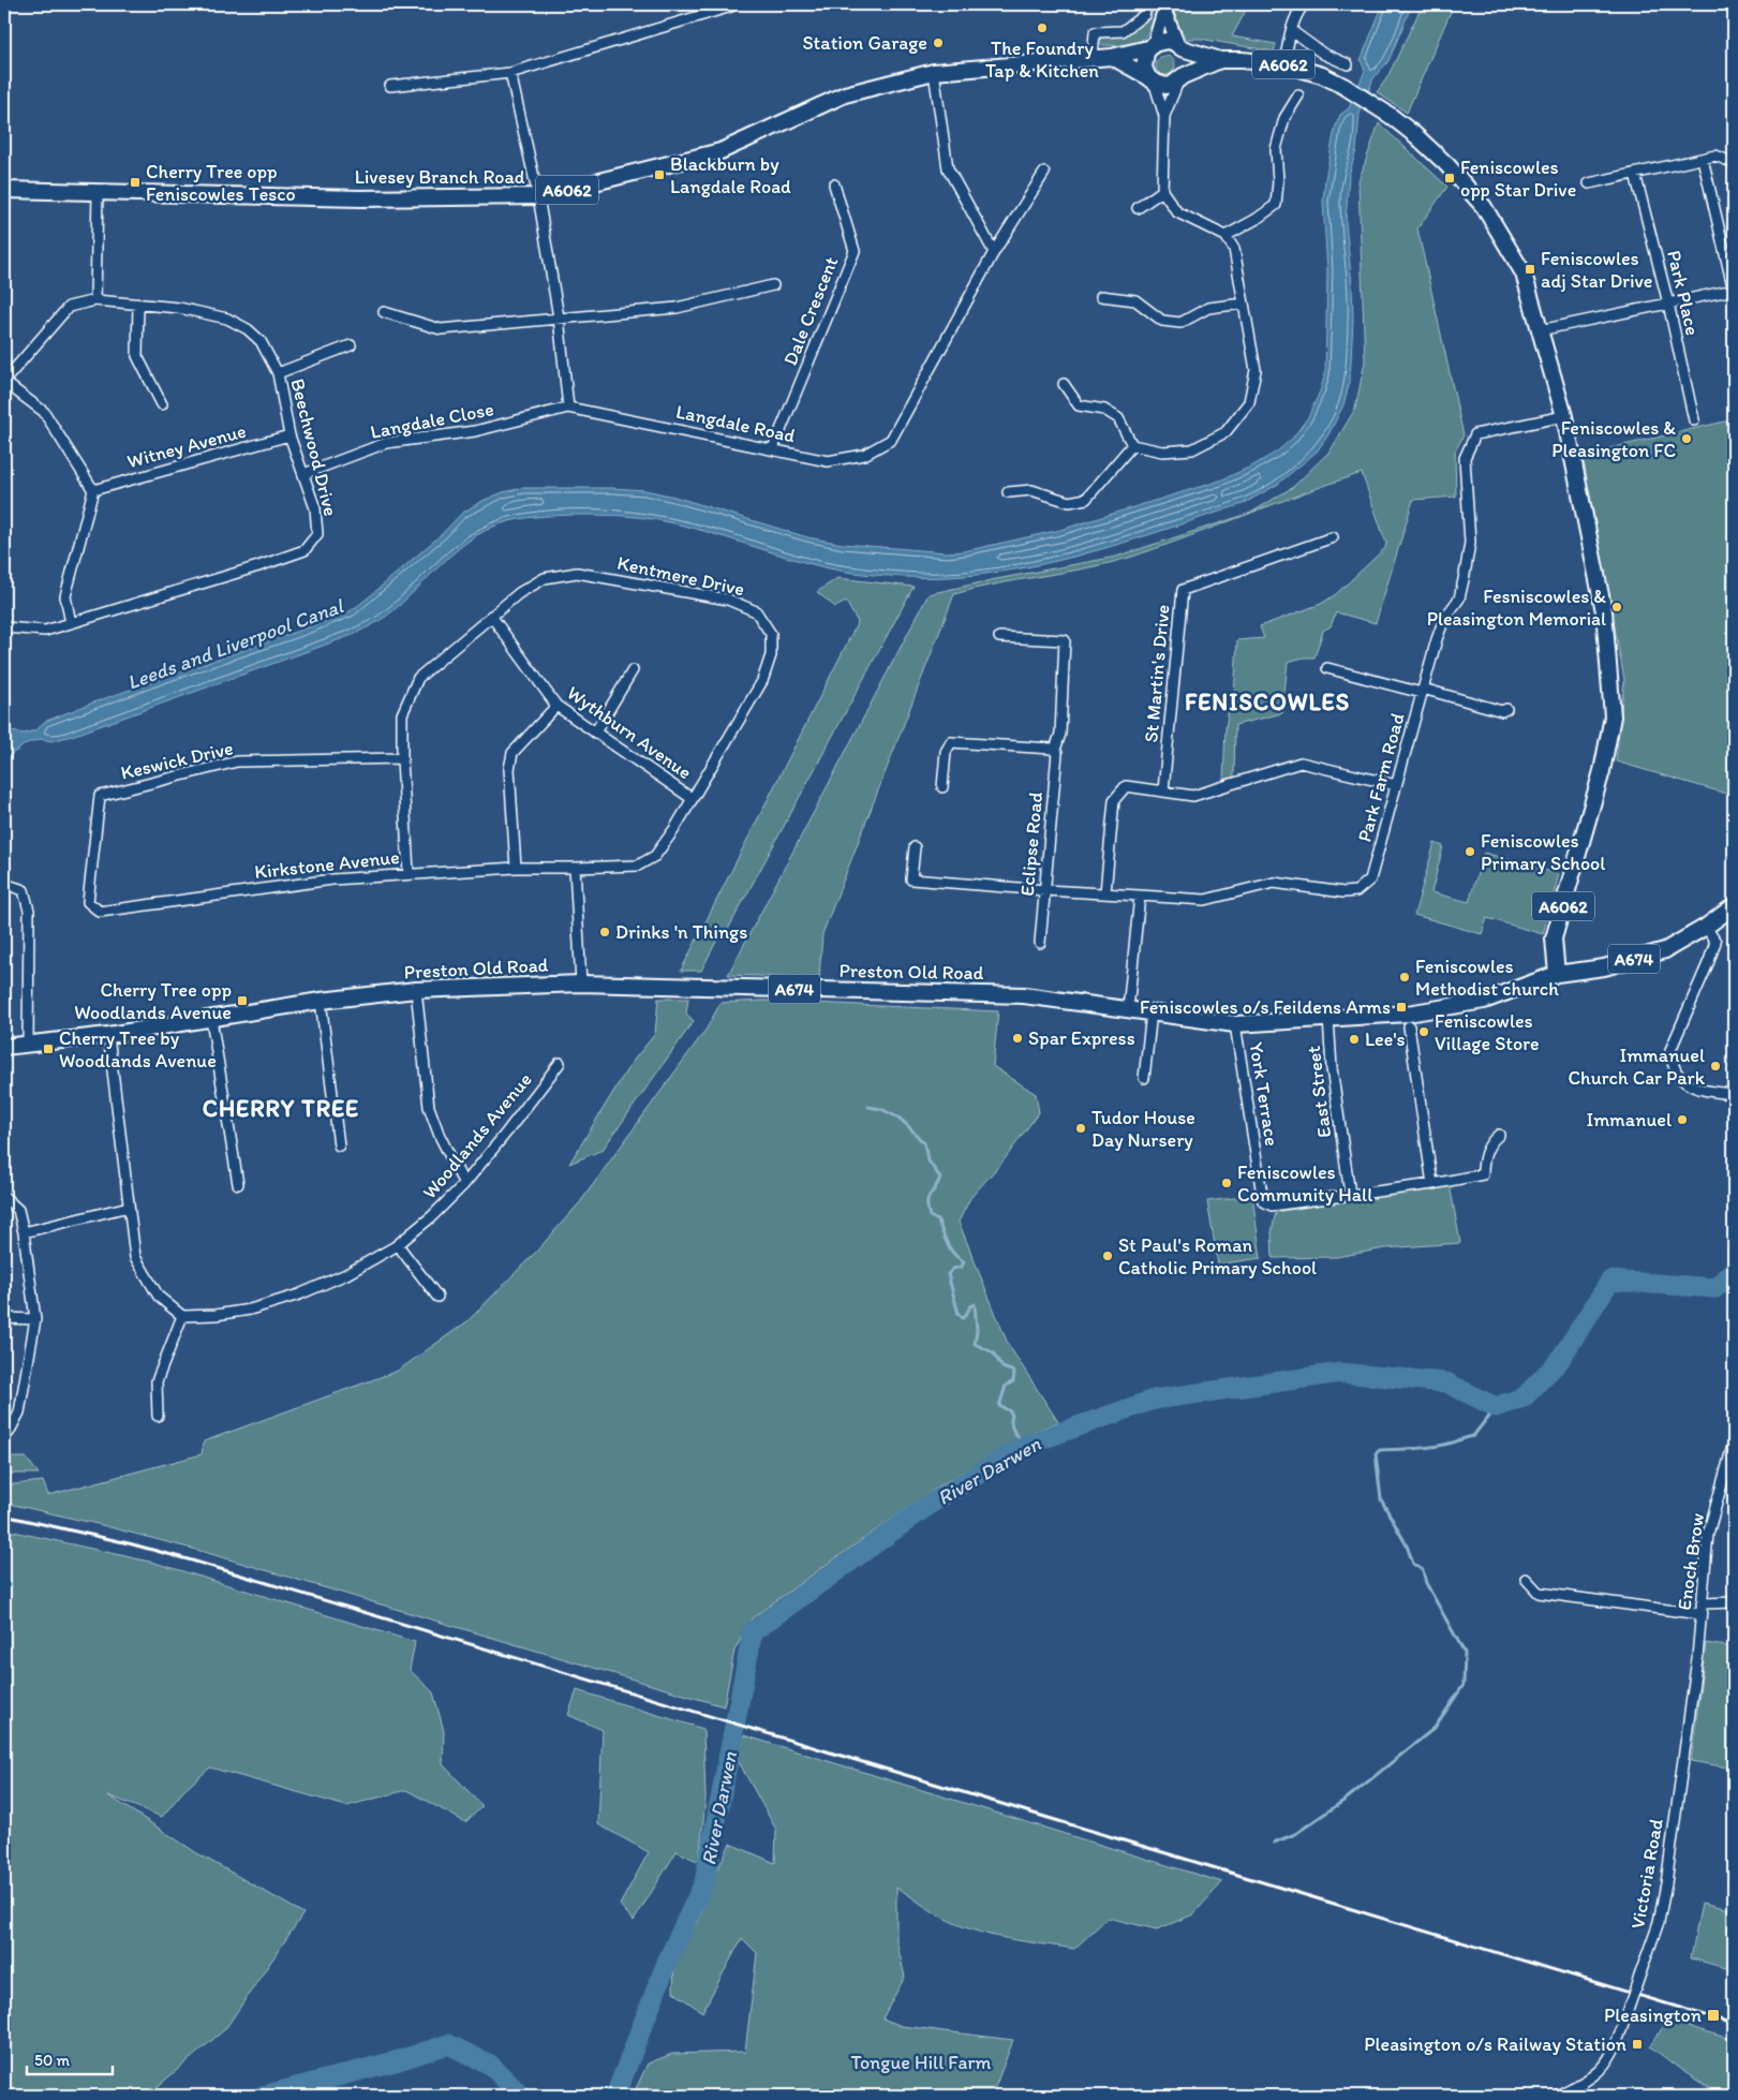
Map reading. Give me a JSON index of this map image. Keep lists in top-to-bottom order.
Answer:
{
  "streets": {
    "main road": [
      "A6062",
      "Livesey Branch Road",
      "A674",
      "Preston Old Road"
    ],
    "street": [
      "Park Place",
      "Dale Crescent",
      "Langdale Close",
      "Langdale Road",
      "Witney Avenue",
      "Beechwood Drive",
      "Kentmere Drive",
      "St Martin's Drive",
      "Wythburn Avenue",
      "Keswick Drive",
      "Park Farm Road",
      "Eclipse Road",
      "Kirkstone Avenue",
      "East Street",
      "York Terrace",
      "Woodlands Avenue",
      "Enoch Brow",
      "Victoria Road"
    ]
  },
  "crossings": [
    ["Livesey Branch Road", "Park Farm Road"],
    ["Livesey Branch Road", "Preston Old Road"],
    ["Dale Crescent", "Langdale Road"],
    ["Langdale Close", "Langdale Road"],
    ["Langdale Close", "Beechwood Drive"],
    ["Witney Avenue", "Beechwood Drive"],
    ["Kentmere Drive", "Wythburn Avenue"],
    ["Kentmere Drive", "Keswick Drive"],
    ["Kentmere Drive", "Kirkstone Avenue"],
    ["Keswick Drive", "Kirkstone Avenue"],
    ["Park Farm Road", "Eclipse Road"],
    ["Preston Old Road", "East Street"],
    ["Preston Old Road", "York Terrace"],
    ["East Street", "York Terrace"],
    ["Enoch Brow", "Victoria Road"]
  ],
  "districts": ["FENISCOWLES", "CHERRY TREE"],
  "water": ["Leeds and Liverpool Canal", "River Darwen"],
  "parks": ["Tongue Hill Farm"],
  "places": {
    "other": [
      "The Foundry Tap & Kitchen",
      "Station Garage",
      "Feniscowles & Pleasington FC",
      "Fesniscowles & Pleasington Memorial",
      "Feniscowles Primary School",
      "Drinks 'n Things",
      "Feniscowles Methodist church",
      "Feniscowles Village Store",
      "Spar Express",
      "Lee's",
      "Immanuel Church Car Park",
      "Immanuel",
      "Tudor House Day Nursery",
      "Feniscowles Community Hall",
      "St Paul's Roman Catholic Primary School"
    ],
    "transit": [
      "Blackburn by Langdale Road",
      "Feniscowles opp Star Drive",
      "Cherry Tree opp Feniscowles Tesco",
      "Feniscowles adj Star Drive",
      "Cherry Tree opp Woodlands Avenue",
      "Feniscowles o/s Feildens Arms",
      "Cherry Tree by Woodlands Avenue",
      "Pleasington",
      "Pleasington o/s Railway Station"
    ]
  },
  "scale_bar": "50 m"
}
